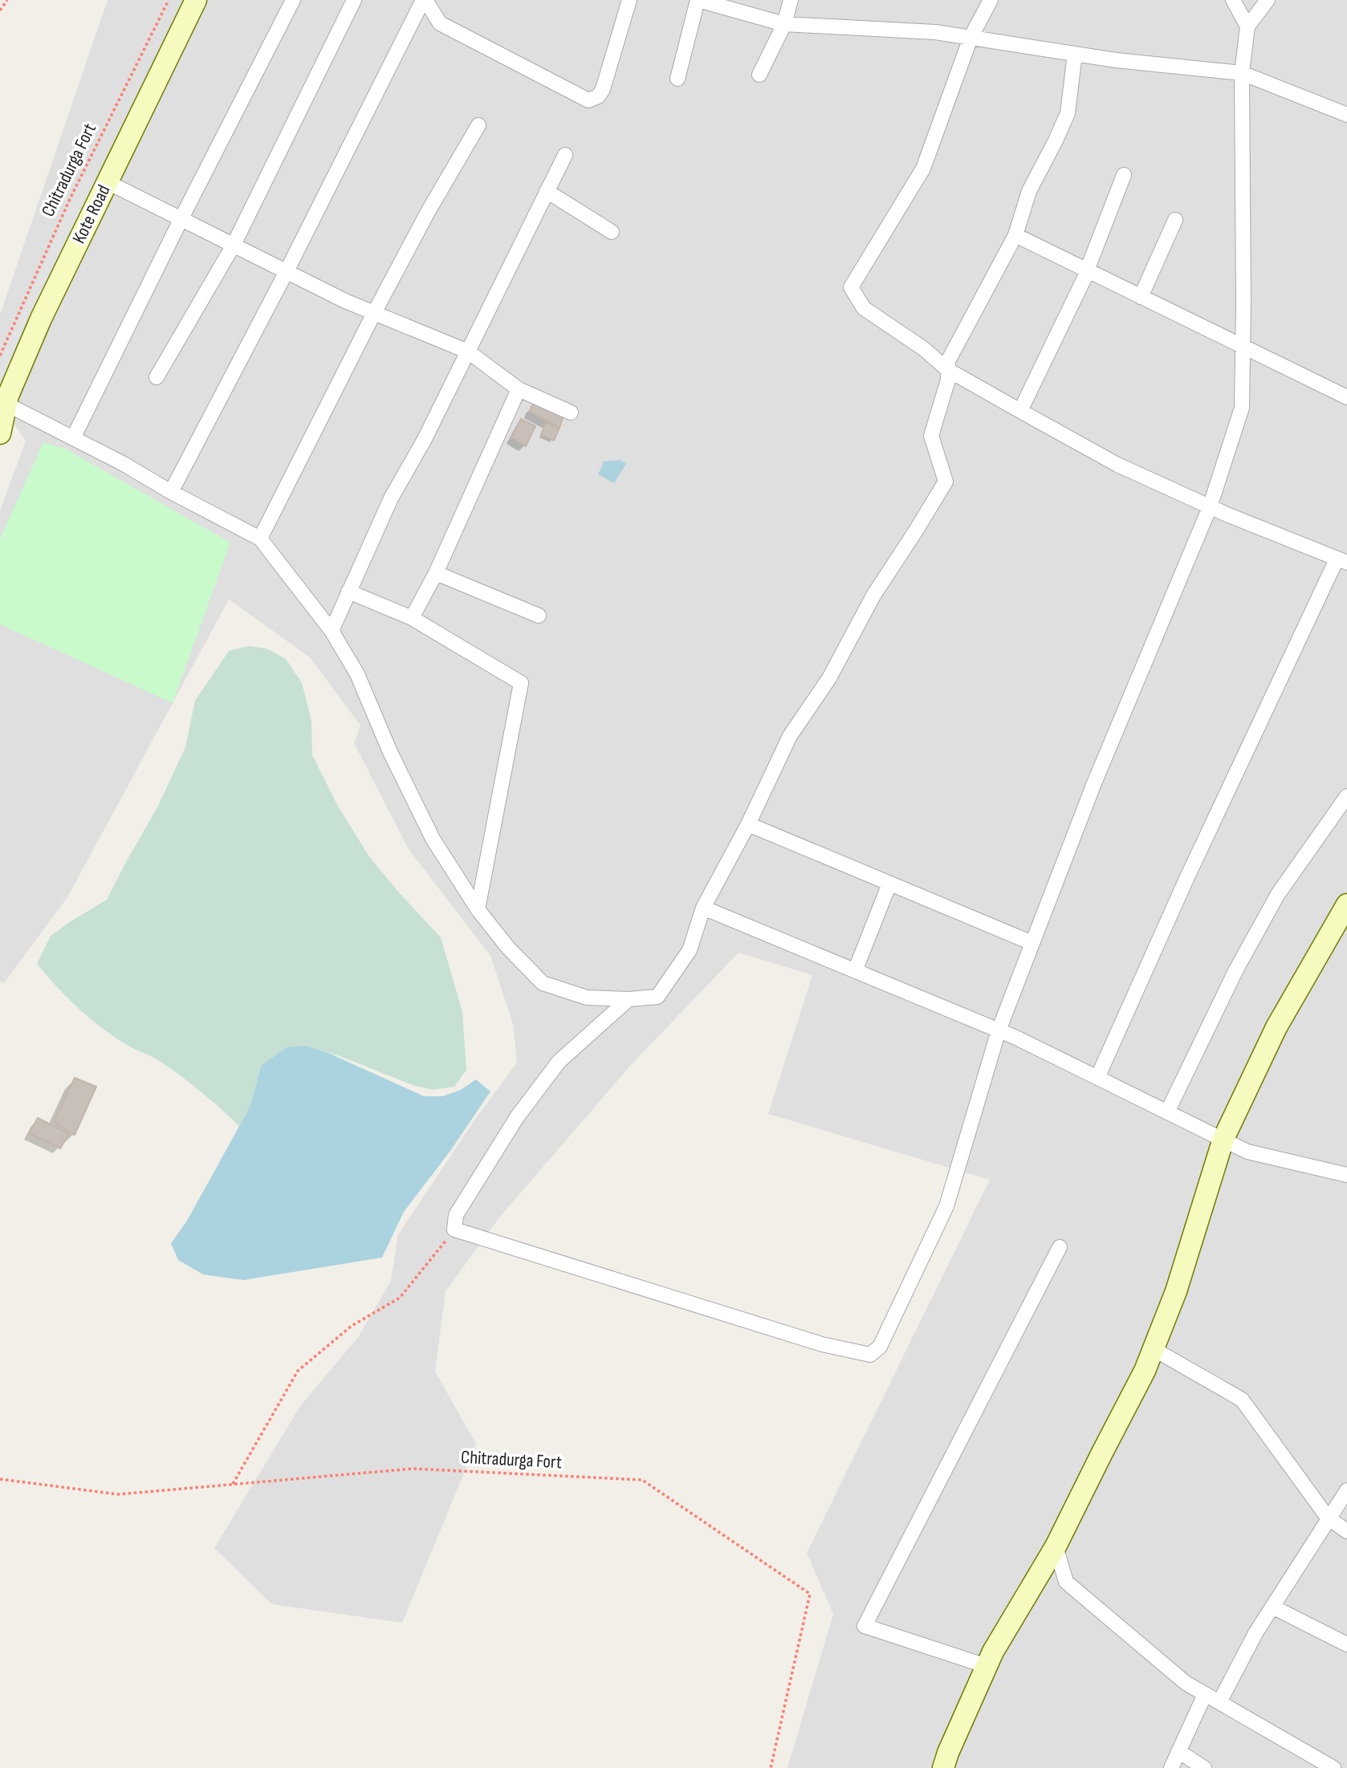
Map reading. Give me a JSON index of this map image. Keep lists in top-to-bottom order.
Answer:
{
  "streets": {
    "street": ["Kote Road"],
    "path": ["Chitradurga Fort"]
  }
}
